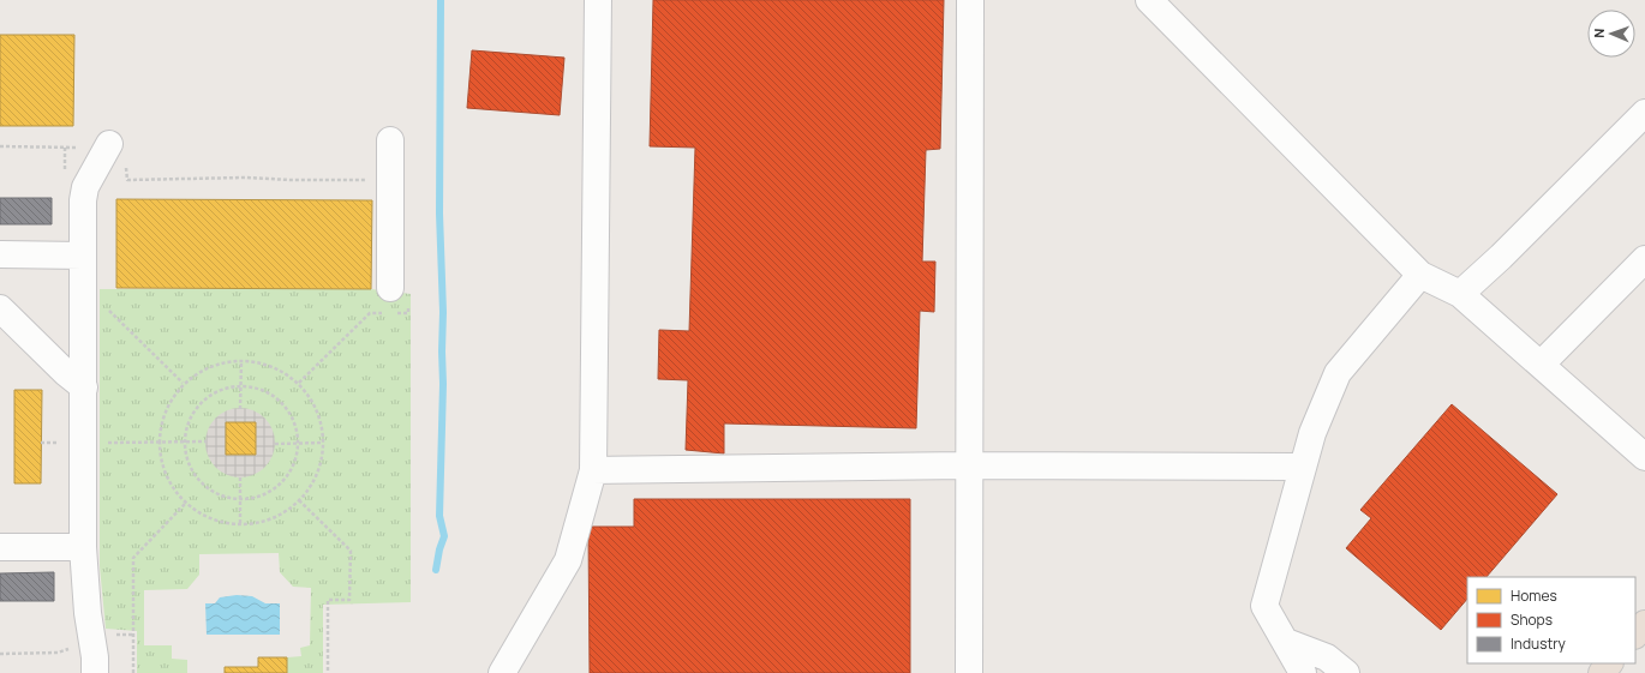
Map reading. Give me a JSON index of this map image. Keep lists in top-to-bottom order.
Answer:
{
  "legend": ["Homes", "Shops", "Industry"],
  "north": "left"
}
